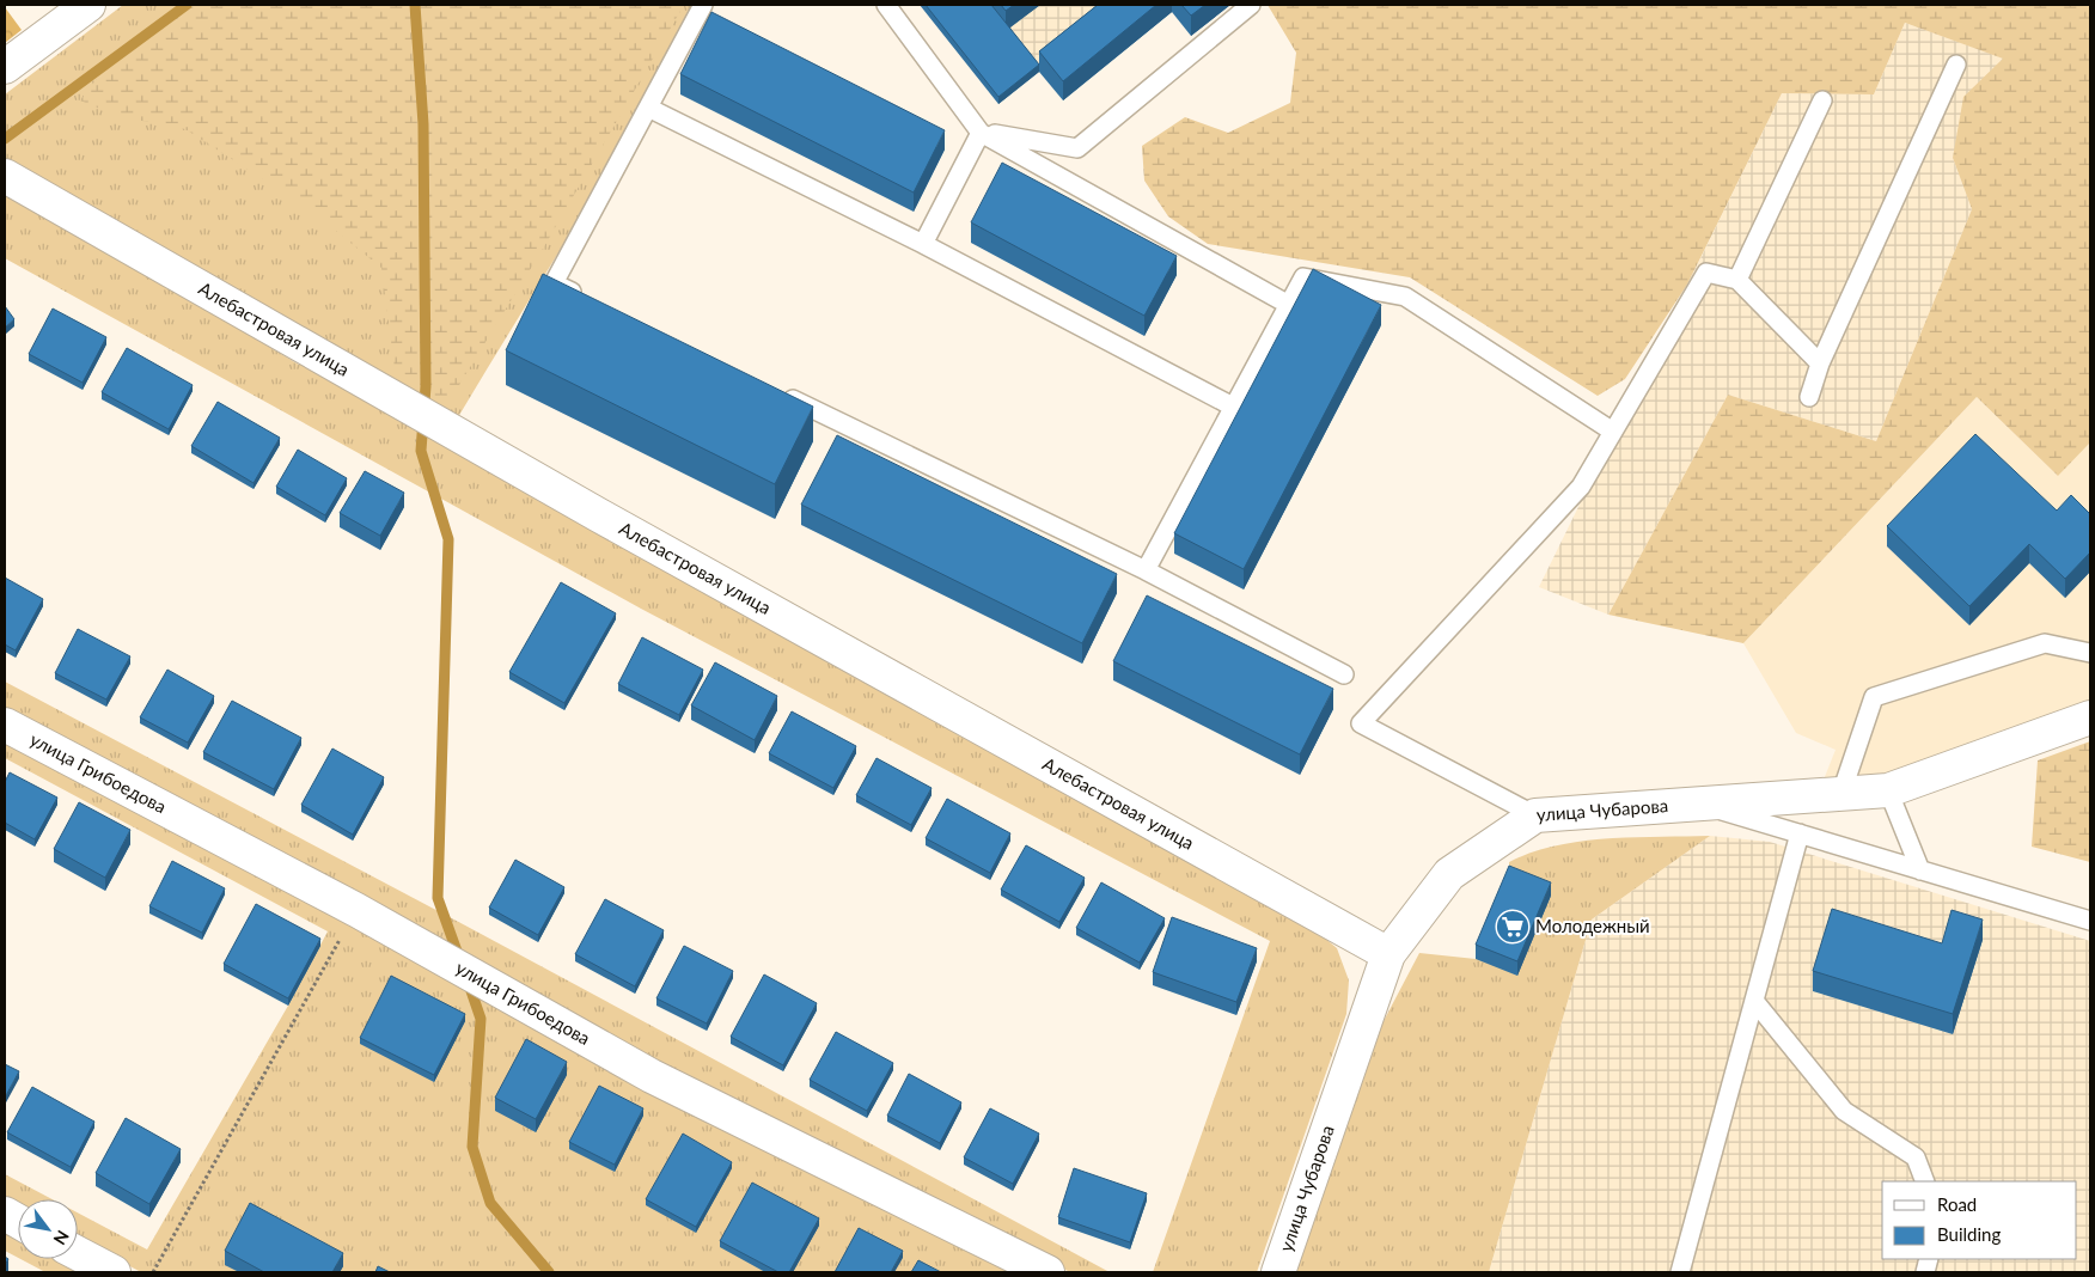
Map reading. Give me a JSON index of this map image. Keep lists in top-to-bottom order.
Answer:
{
  "streets": {
    "street": ["Алебастровая улица", "улица Грибоедова", "улица Чубарова"]
  },
  "crossings": [
    ["Алебастровая улица", "улица Чубарова"]
  ],
  "places": {
    "supermarket": ["Молодежный"]
  },
  "legend": ["Road", "Building"],
  "north": "bottom right"
}
